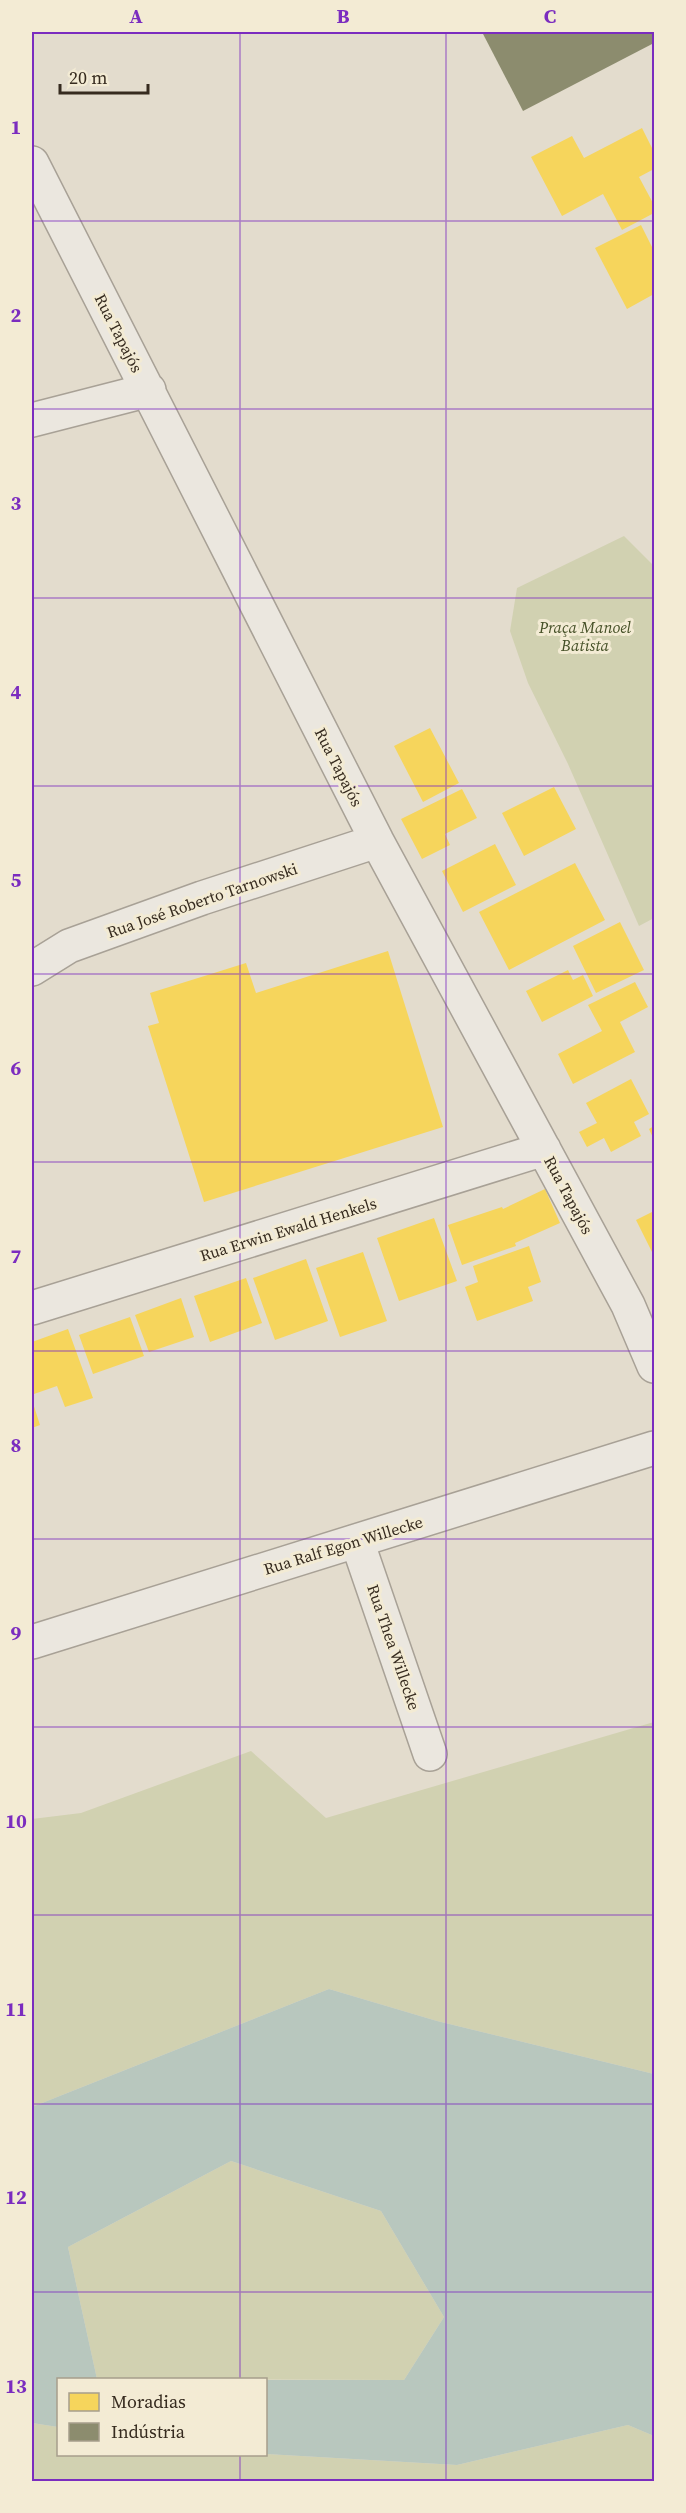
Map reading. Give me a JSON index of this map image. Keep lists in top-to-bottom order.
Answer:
{
  "streets": {
    "street": [
      "Rua Tapajós",
      "Rua José Roberto Tarnowski",
      "Rua Erwin Ewald Henkels",
      "Rua Ralf Egon Willecke",
      "Rua Thea Willecke"
    ]
  },
  "crossings": [
    ["Rua Tapajós", "Rua José Roberto Tarnowski"],
    ["Rua Tapajós", "Rua Erwin Ewald Henkels"],
    ["Rua Ralf Egon Willecke", "Rua Thea Willecke"]
  ],
  "parks": ["Praça Manoel Batista"],
  "legend": ["Moradias", "Indústria"],
  "scale_bar": "20 m",
  "grid": {
    "columns": ["A", "B", "C"],
    "rows": [
      "1",
      "2",
      "3",
      "4",
      "5",
      "6",
      "7",
      "8",
      "9",
      "10",
      "11",
      "12",
      "13"
    ]
  }
}
